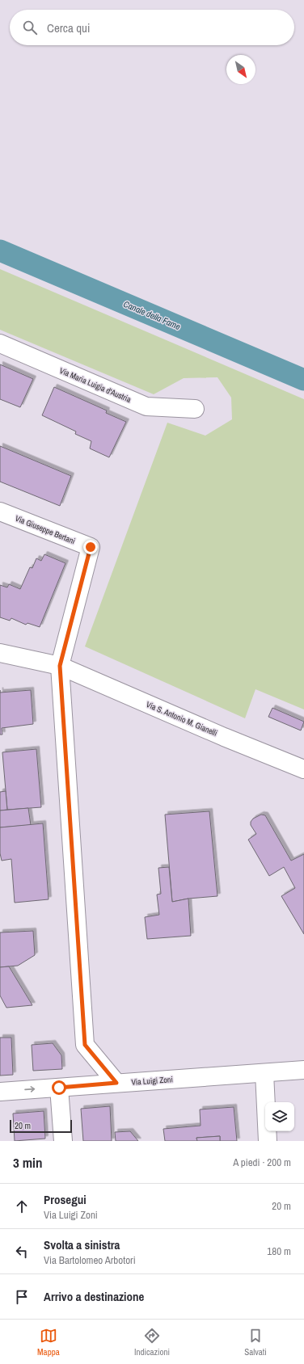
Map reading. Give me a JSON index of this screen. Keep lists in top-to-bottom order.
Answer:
{
  "streets": {
    "street": [
      "Via Maria Luigia d'Austria",
      "Via Giuseppe Bertani",
      "Via S. Antonio M. Gianelli",
      "Via Luigi Zoni"
    ]
  },
  "crossings": [
    ["Via Giuseppe Bertani", "Via S. Antonio M. Gianelli"]
  ],
  "water": ["Canale della Fame"],
  "scale_bar": "20 m",
  "north": "bottom right",
  "page": {
    "search": "Cerca qui",
    "scale": "20 m",
    "heading": ["3 min", "A piedi · 200 m"],
    "list": [
      ["Prosegui", "Via Luigi Zoni", "20 m"],
      ["Svolta a sinistra", "Via Bartolomeo Arbotori", "180 m"],
      "Arrivo a destinazione"
    ],
    "nav": ["Mappa", "Indicazioni", "Salvati"]
  }
}
